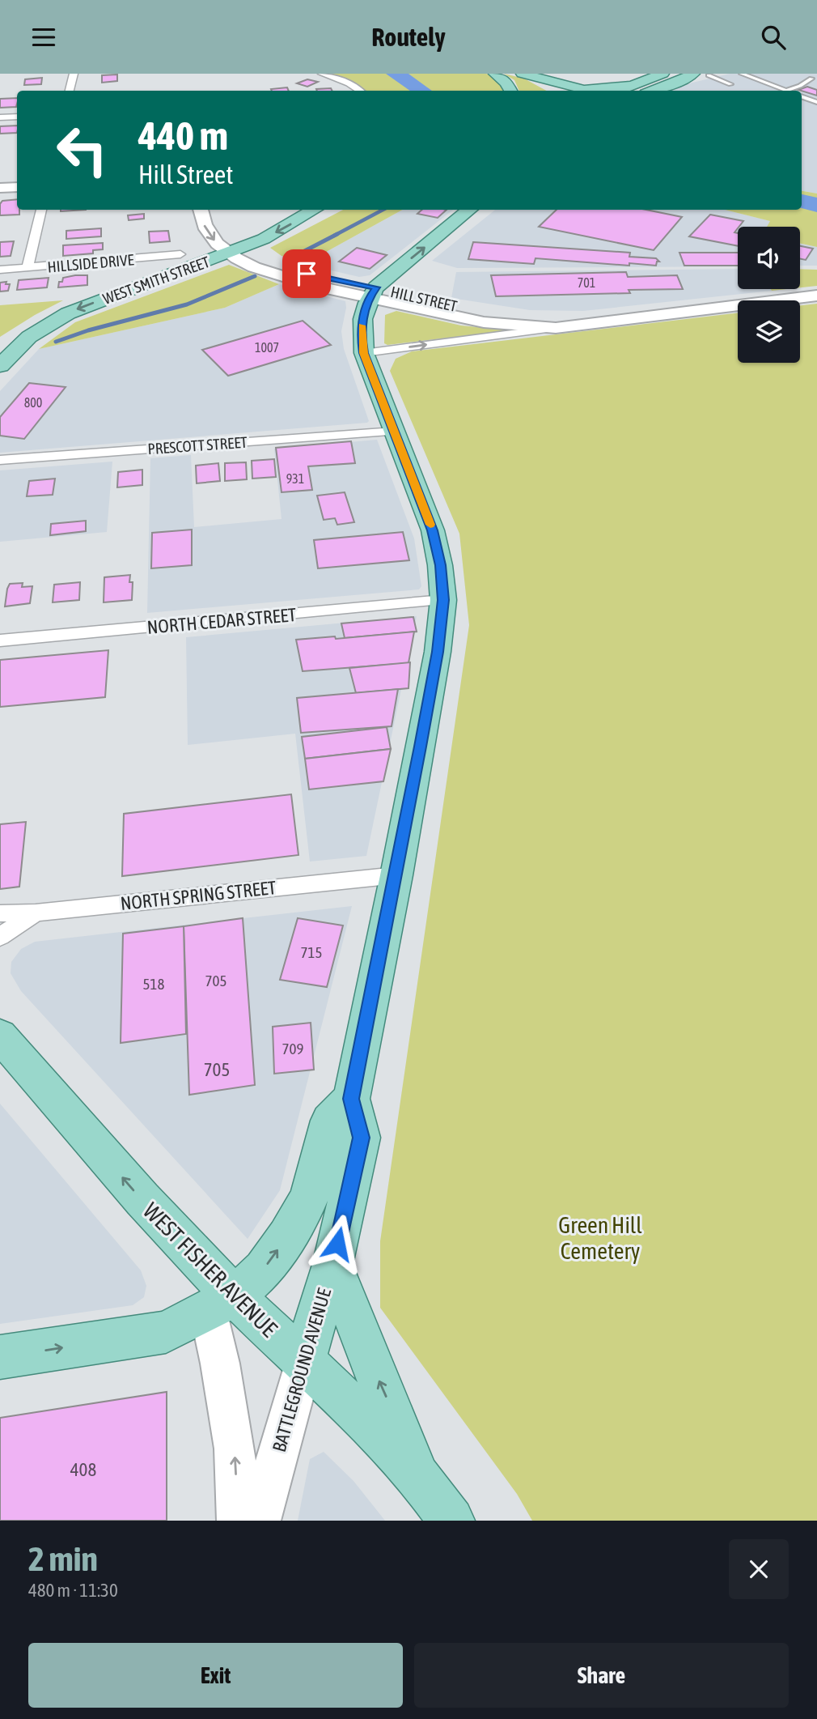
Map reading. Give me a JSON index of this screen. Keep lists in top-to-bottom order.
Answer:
{
  "streets": {
    "main road": ["WEST SMITH STREET", "WEST FISHER AVENUE", "BATTLEGROUND AVENUE"],
    "street": [
      "HILLSIDE DRIVE",
      "HILL STREET",
      "PRESCOTT STREET",
      "NORTH CEDAR STREET",
      "NORTH SPRING STREET"
    ]
  },
  "crossings": [
    ["WEST SMITH STREET", "HILL STREET"],
    ["HILL STREET", "BATTLEGROUND AVENUE"],
    ["PRESCOTT STREET", "BATTLEGROUND AVENUE"],
    ["NORTH CEDAR STREET", "BATTLEGROUND AVENUE"],
    ["NORTH SPRING STREET", "BATTLEGROUND AVENUE"],
    ["WEST FISHER AVENUE", "BATTLEGROUND AVENUE"]
  ],
  "one_way": ["WEST SMITH STREET", "WEST FISHER AVENUE"],
  "parks": ["Green Hill Cemetery"],
  "house_numbers": [
    "701",
    "1007",
    "800",
    "931",
    "715",
    "705",
    "518",
    "709",
    "705",
    "408"
  ],
  "page": {
    "header": "Routely",
    "turn": ["440 m", "Hill Street"],
    "heading": ["2 min", "480 m · 11:30"],
    "buttons": ["Exit", "Share"]
  }
}
